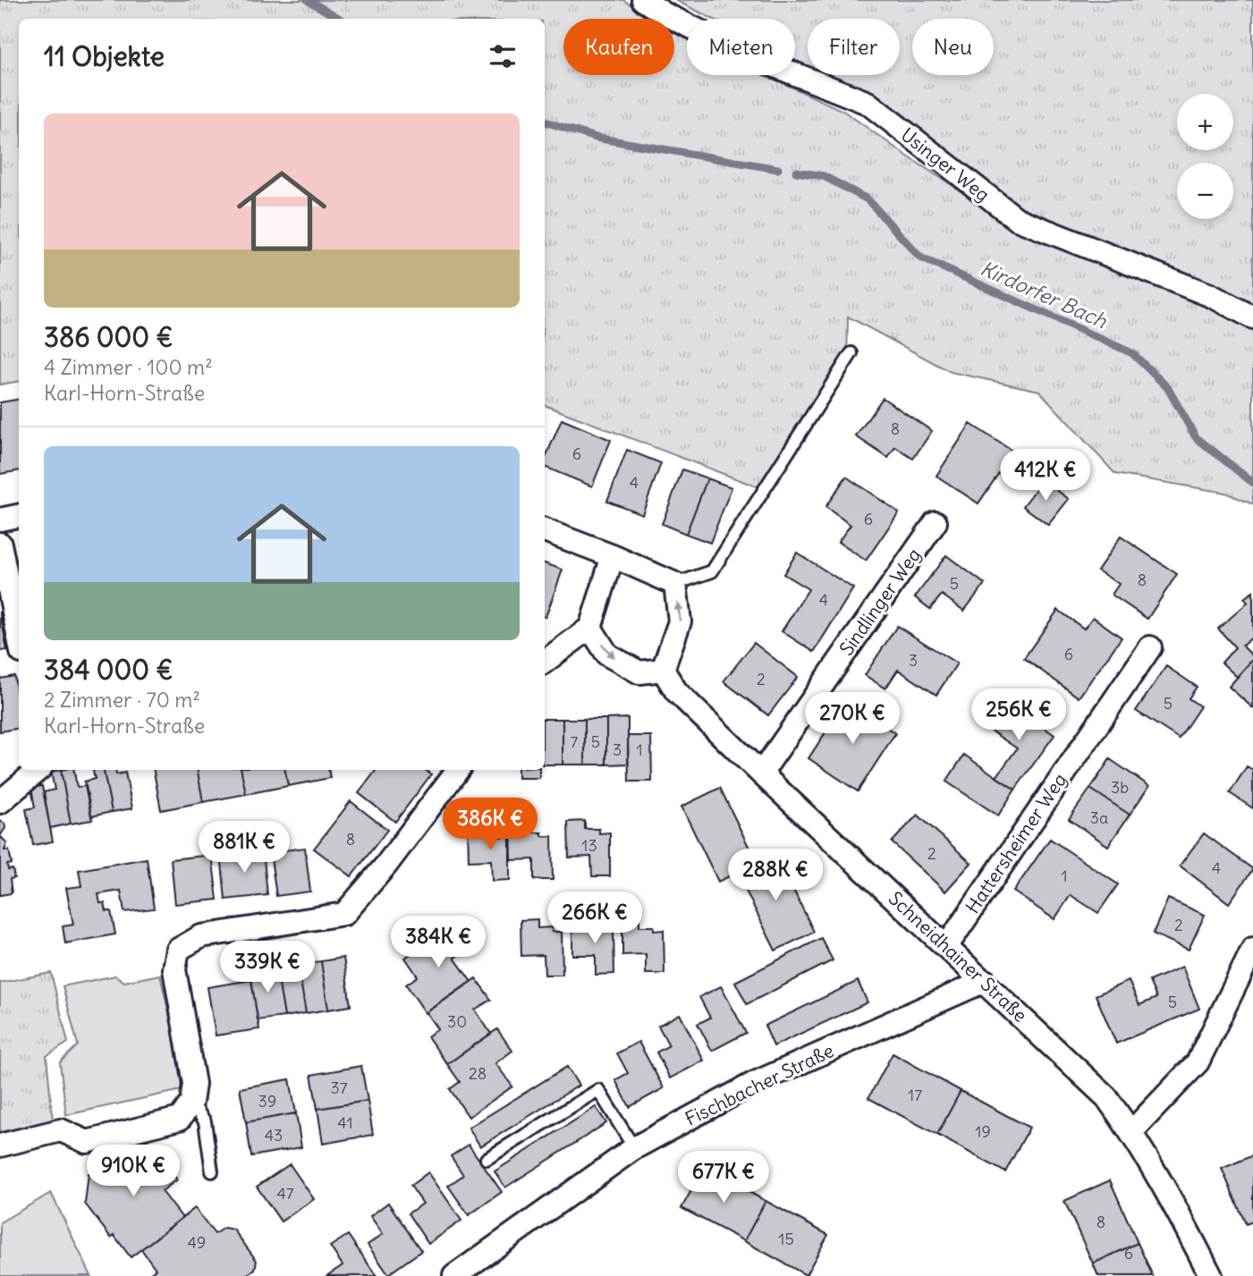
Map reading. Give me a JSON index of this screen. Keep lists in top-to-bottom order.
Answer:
{
  "streets": {
    "street": [
      "Usinger Weg",
      "Sindlinger Weg",
      "Hattersheimer Weg",
      "Schneidhainer Straße",
      "Fischbacher Straße"
    ]
  },
  "crossings": [
    ["Sindlinger Weg", "Schneidhainer Straße"],
    ["Hattersheimer Weg", "Schneidhainer Straße"],
    ["Schneidhainer Straße", "Fischbacher Straße"]
  ],
  "water": ["Kirdorfer Bach"],
  "house_numbers": [
    "8",
    "6",
    "4",
    "6",
    "8",
    "5",
    "4",
    "6",
    "3",
    "2",
    "5",
    "7",
    "5",
    "3",
    "1",
    "3b",
    "3a",
    "8",
    "13",
    "2",
    "4",
    "1",
    "2",
    "5",
    "30",
    "28",
    "37",
    "17",
    "39",
    "41",
    "19",
    "43",
    "47",
    "8",
    "15",
    "49",
    "6"
  ],
  "page": {
    "chip": [
      "Kaufen",
      "Mieten",
      "Filter",
      "Neu"
    ],
    "heading": "11 Objekte",
    "map_buttons": ["+", "−"],
    "list": [
      {
        "name": "386 000 €",
        "note": "4 Zimmer · 100 m² · Karl-Horn-Straße"
      },
      {
        "name": "384 000 €",
        "note": "2 Zimmer · 70 m² · Karl-Horn-Straße"
      }
    ],
    "price": [
      "412K €",
      "256K €",
      "270K €",
      "386K €",
      "881K €",
      "288K €",
      "266K €",
      "384K €",
      "339K €",
      "910K €",
      "677K €"
    ]
  }
}
